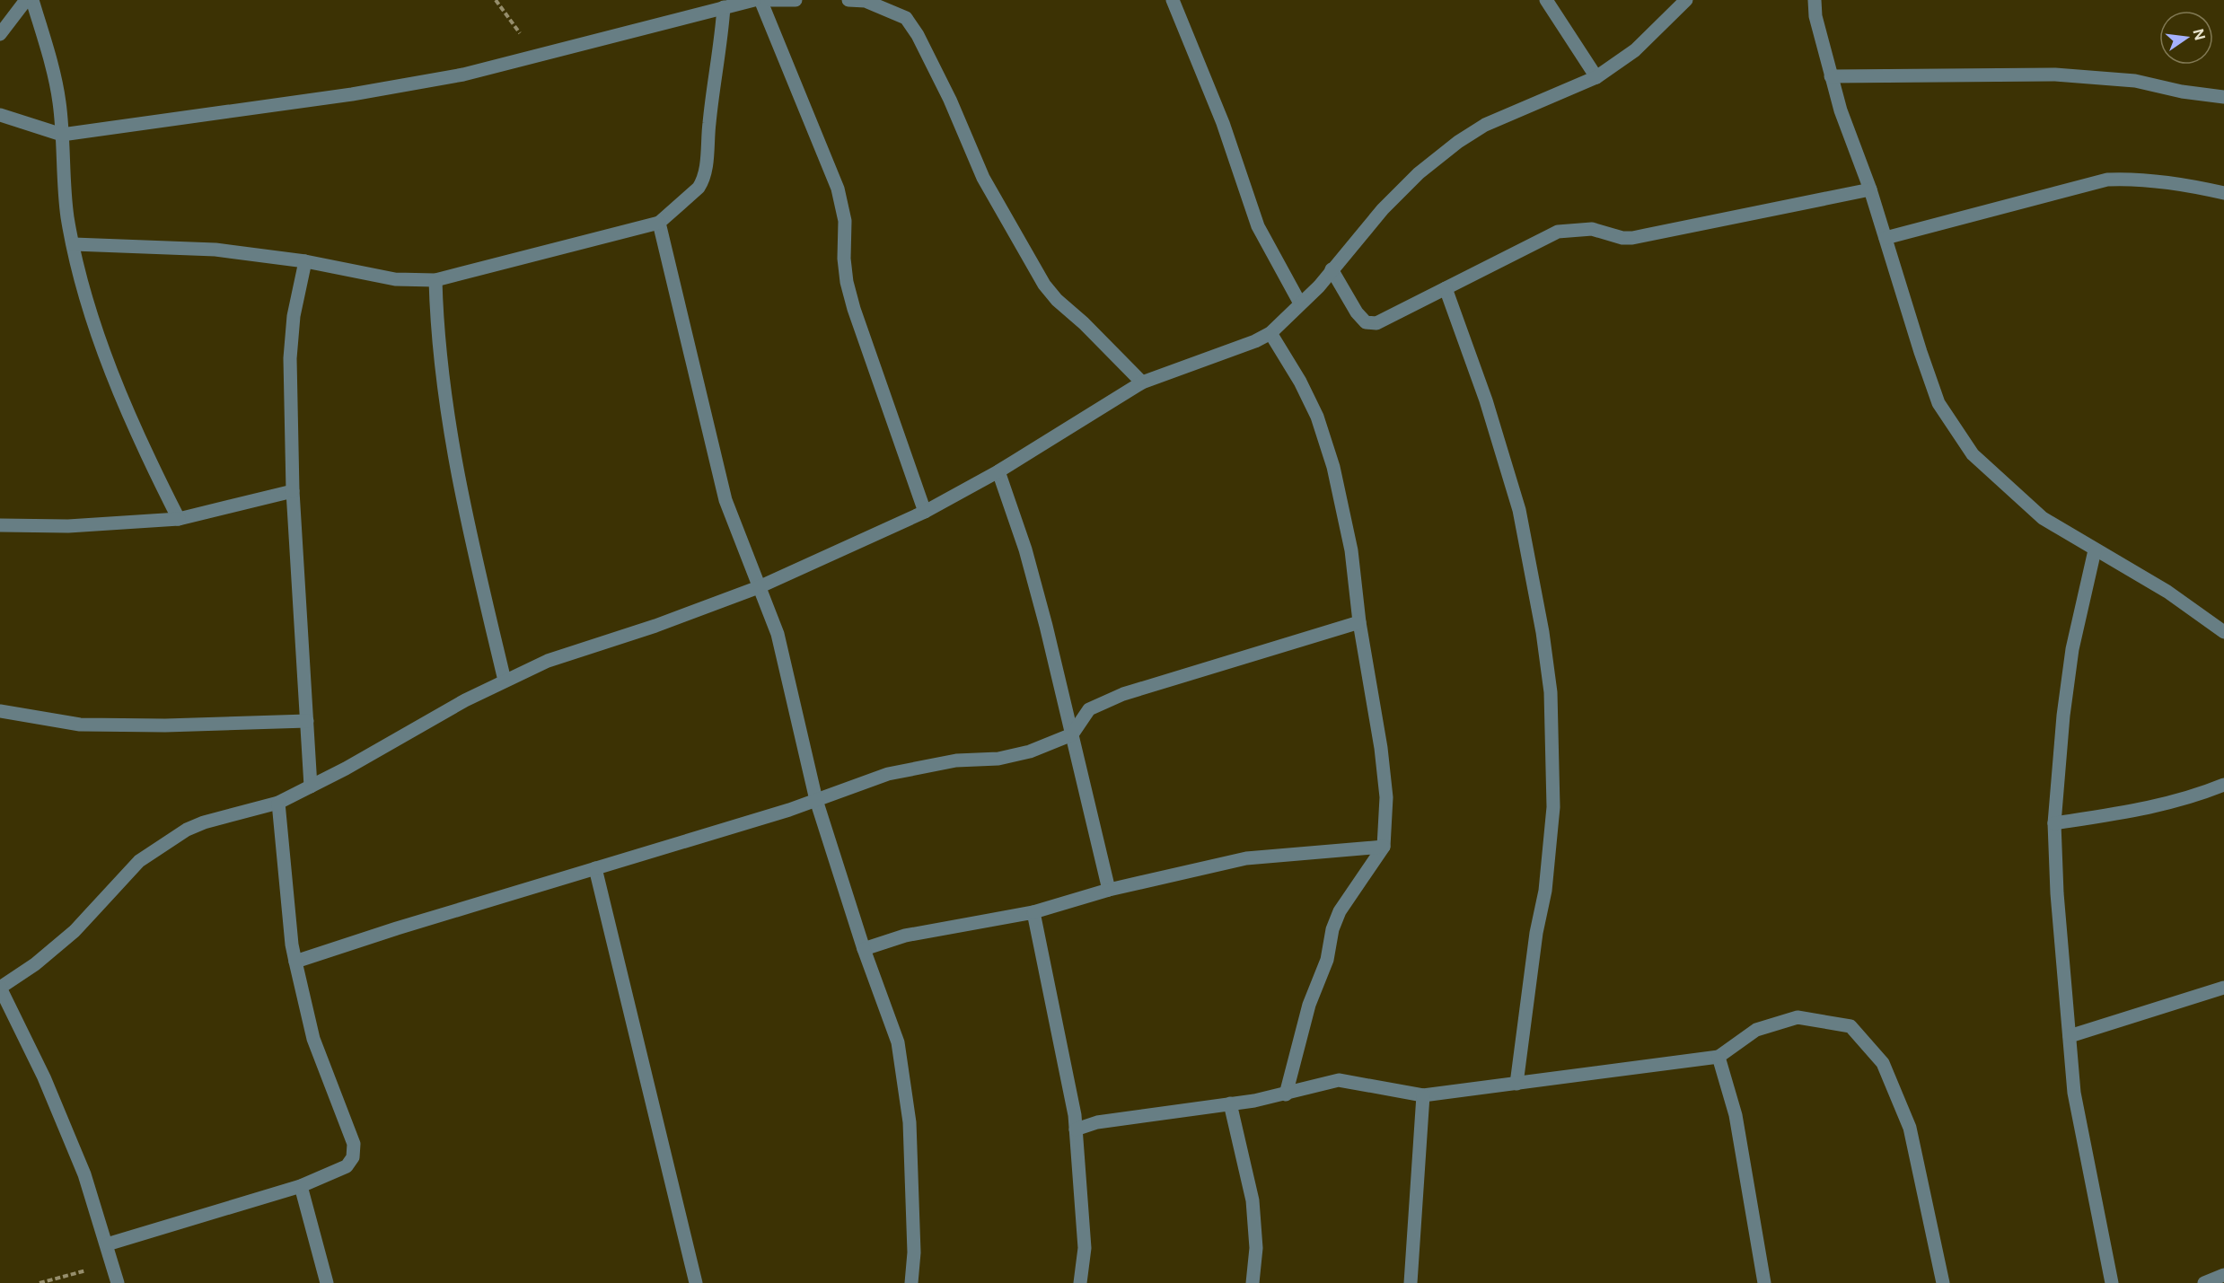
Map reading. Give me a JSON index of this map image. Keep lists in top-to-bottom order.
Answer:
{
  "north": "right"
}
